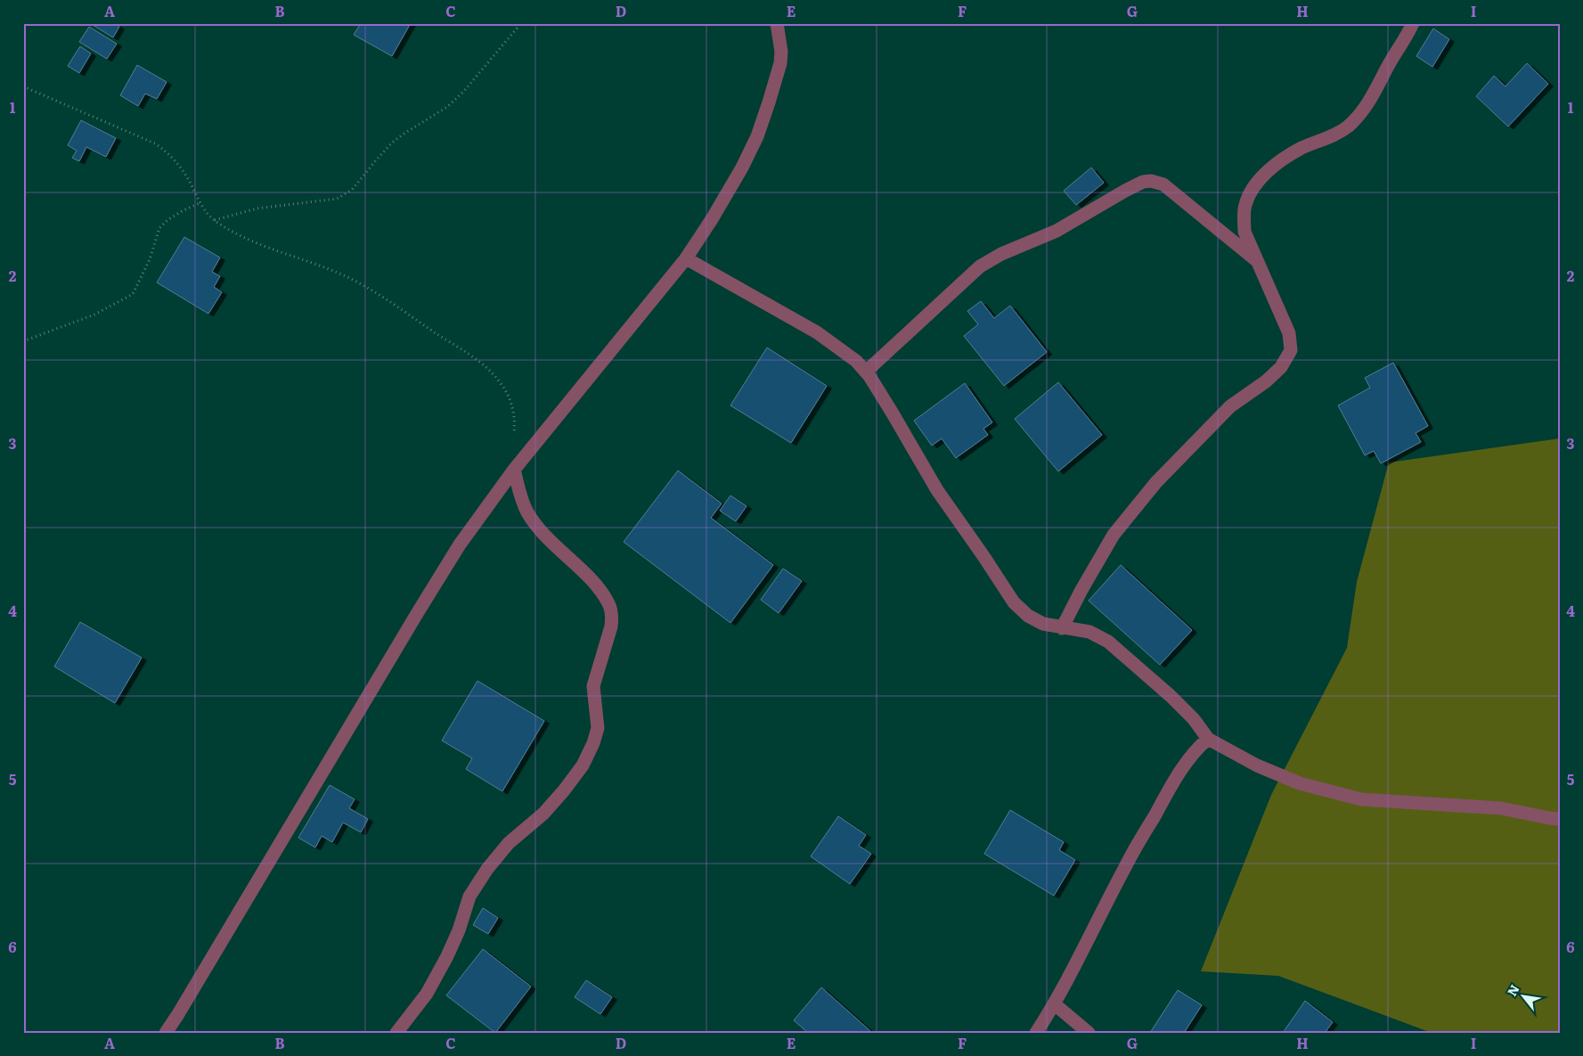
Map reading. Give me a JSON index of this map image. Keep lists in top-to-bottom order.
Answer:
{
  "north": "top left",
  "grid": {
    "columns": [
      "A",
      "B",
      "C",
      "D",
      "E",
      "F",
      "G",
      "H",
      "I"
    ],
    "rows": [
      "1",
      "2",
      "3",
      "4",
      "5",
      "6"
    ]
  }
}
